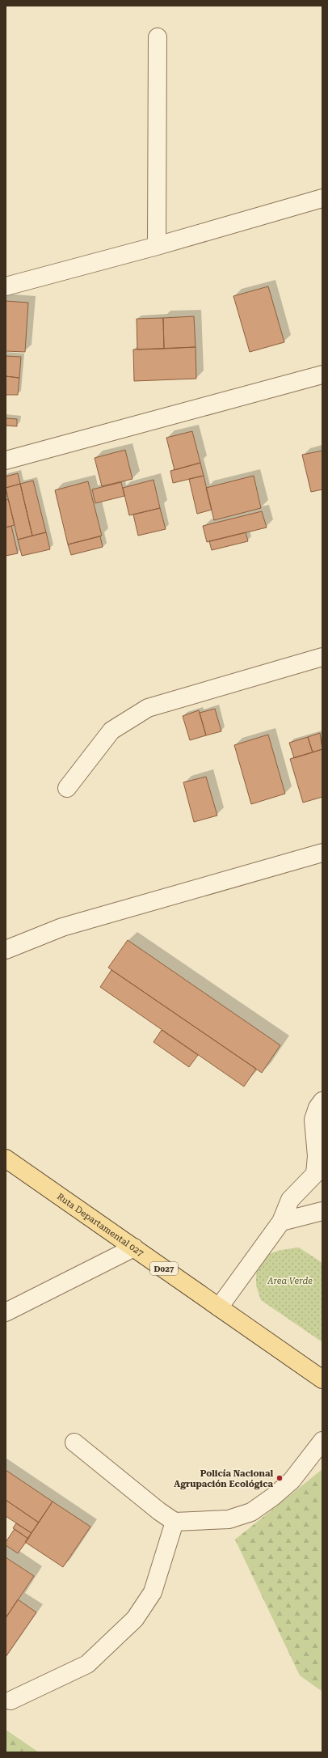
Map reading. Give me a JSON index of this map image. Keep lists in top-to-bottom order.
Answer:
{
  "streets": {
    "main road": ["Ruta Departamental 027", "D027"]
  },
  "parks": ["Area Verde"],
  "places": ["Policía Nacional Agrupación Ecológica"]
}
